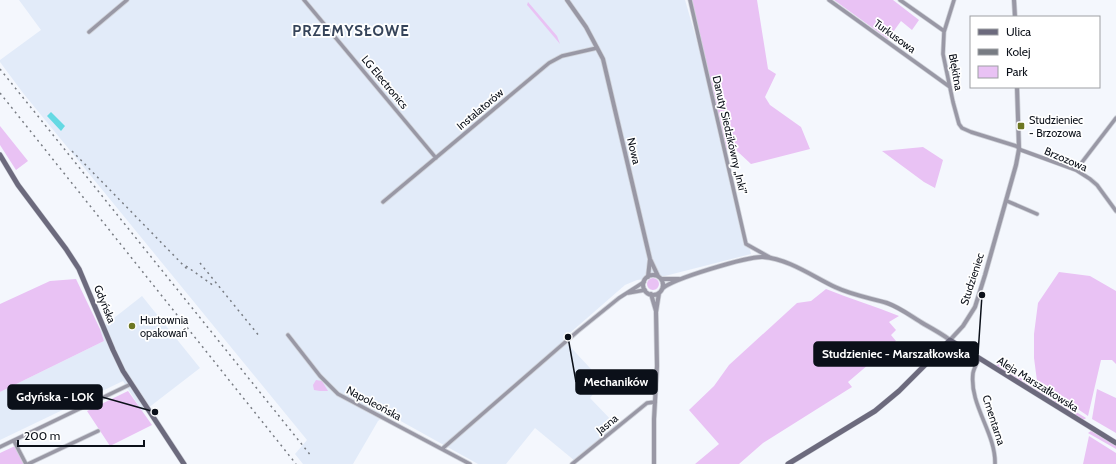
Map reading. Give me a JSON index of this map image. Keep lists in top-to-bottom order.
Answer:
{
  "streets": {
    "main road": ["Studzieniec", "Gdyńska", "Aleja Marszałkowska"],
    "street": [
      "Turkusowa",
      "Błękitna",
      "LG Electronics",
      "Instalatorów",
      "Danuty Siedzikówny „Inki”",
      "Nowa",
      "Brzozowa",
      "Napoleońska",
      "Cmentarna",
      "Jasna"
    ]
  },
  "crossings": [
    ["Turkusowa", "Błękitna"],
    ["Błękitna", "Brzozowa"],
    ["LG Electronics", "Instalatorów"],
    ["Instalatorów", "Nowa"],
    ["Brzozowa", "Studzieniec"],
    ["Studzieniec", "Aleja Marszałkowska"],
    ["Aleja Marszałkowska", "Cmentarna"]
  ],
  "districts": ["PRZEMYSŁOWE"],
  "places": {
    "transit": ["Studzieniec - Brzozowa"],
    "other": [
      "Studzieniec - Marszałkowska",
      "Hurtownia opakowań",
      "Mechaników",
      "Gdyńska - LOK"
    ]
  },
  "legend": ["Ulica", "Kolej", "Park"],
  "scale_bar": "200 m"
}
